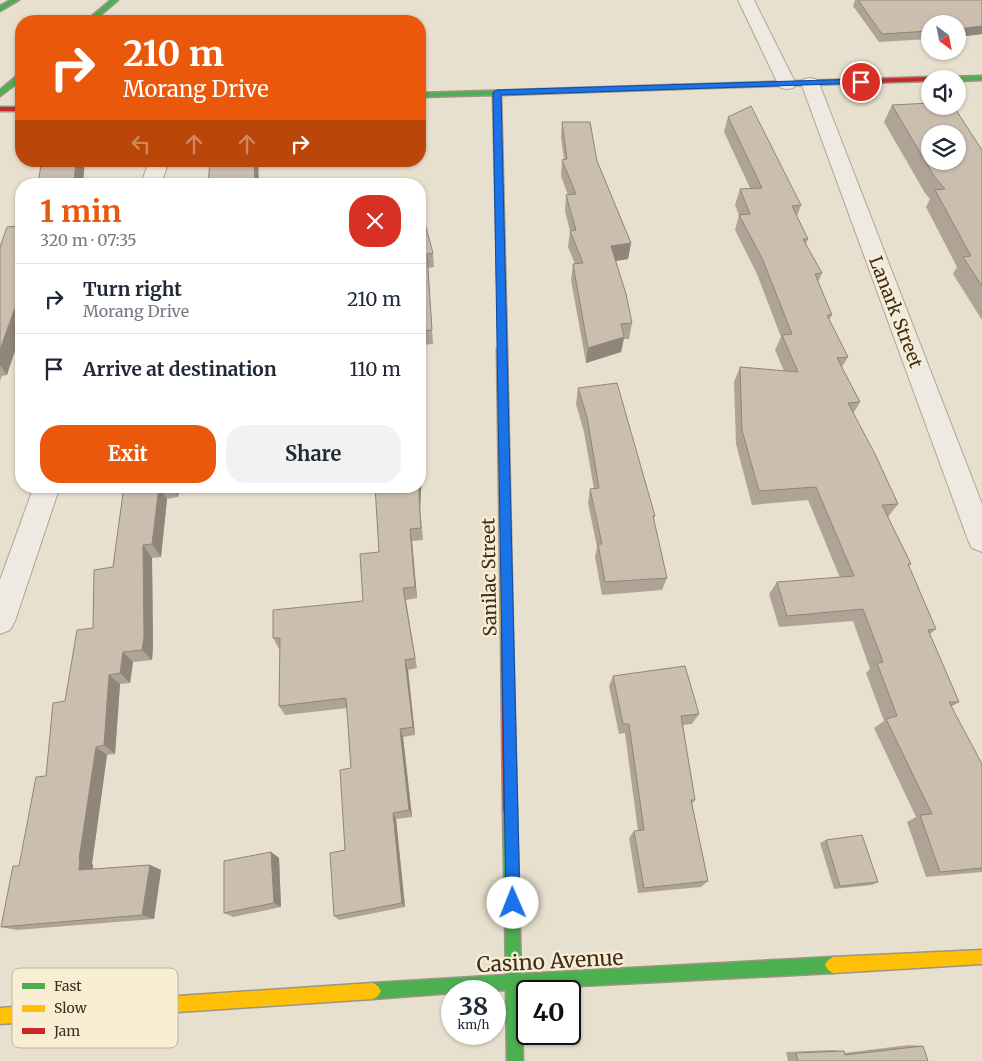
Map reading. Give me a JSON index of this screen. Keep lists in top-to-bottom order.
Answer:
{
  "streets": {
    "main road": ["Sanilac Street", "Casino Avenue"],
    "street": ["Lanark Street"]
  },
  "crossings": [
    ["Sanilac Street", "Casino Avenue"]
  ],
  "legend": ["Fast", "Slow", "Jam"],
  "north": "bottom right",
  "page": {
    "turn": ["210 m", "Morang Drive"],
    "heading": ["1 min", "320 m · 07:35"],
    "list": [
      {
        "name": "Turn right",
        "note": "Morang Drive",
        "value": "210 m"
      },
      {
        "name": "Arrive at destination",
        "value": "110 m"
      }
    ],
    "buttons": ["Exit", "Share"],
    "speed": "38 km/h",
    "limit": "40"
  }
}
